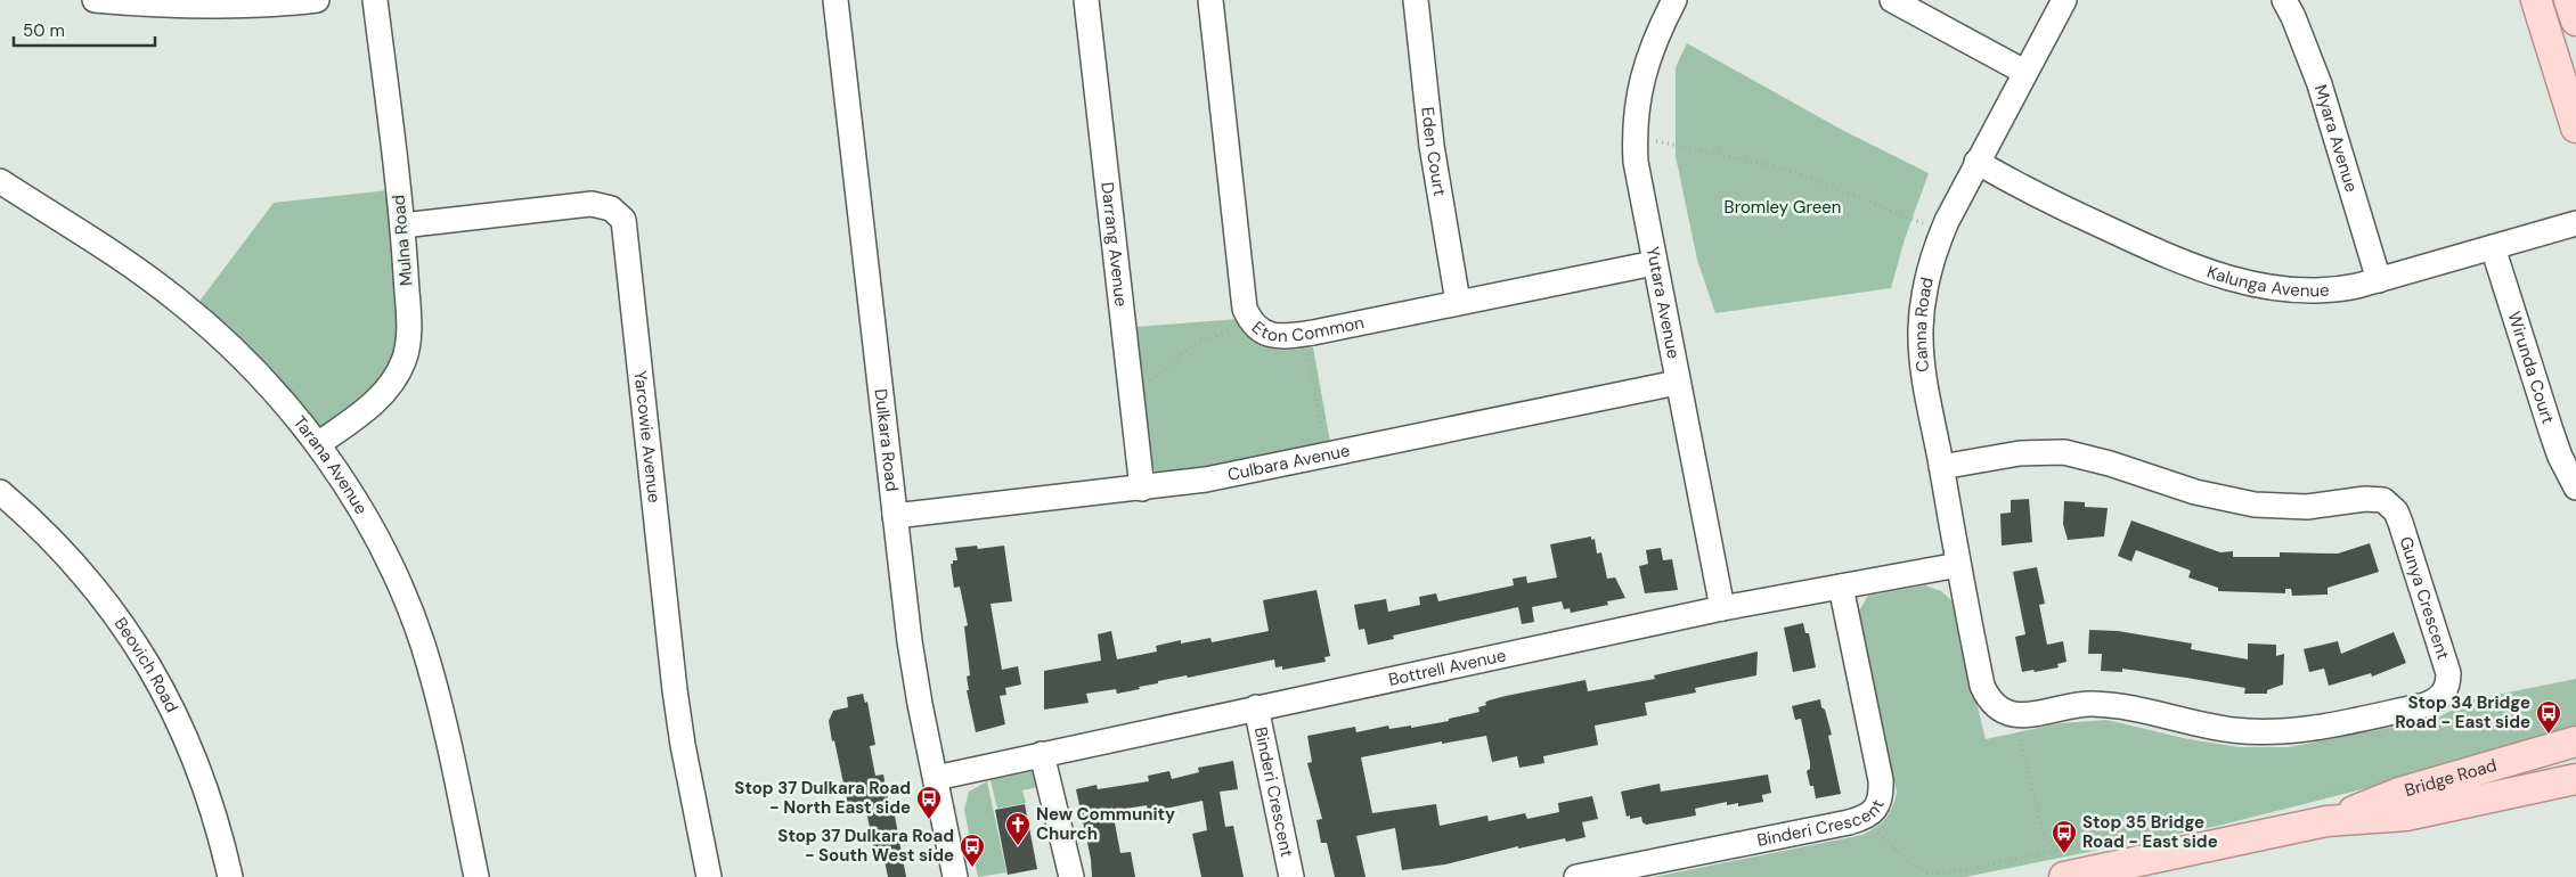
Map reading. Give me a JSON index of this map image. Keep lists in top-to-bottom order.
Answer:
{
  "streets": {
    "main road": ["Bridge Road"],
    "street": [
      "Myara Avenue",
      "Eden Court",
      "Mulna Road",
      "Darrang Avenue",
      "Kalunga Avenue",
      "Yutara Avenue",
      "Eton Common",
      "Canna Road",
      "Wirunda Court",
      "Yarcowie Avenue",
      "Dulkara Road",
      "Culbara Avenue",
      "Tarana Avenue",
      "Gunya Crescent",
      "Beovich Road",
      "Bottrell Avenue",
      "Binderi Crescent"
    ]
  },
  "crossings": [
    ["Myara Avenue", "Kalunga Avenue"],
    ["Eden Court", "Eton Common"],
    ["Mulna Road", "Yarcowie Avenue"],
    ["Mulna Road", "Tarana Avenue"],
    ["Darrang Avenue", "Culbara Avenue"],
    ["Kalunga Avenue", "Canna Road"],
    ["Kalunga Avenue", "Wirunda Court"],
    ["Yutara Avenue", "Eton Common"],
    ["Yutara Avenue", "Culbara Avenue"],
    ["Yutara Avenue", "Bottrell Avenue"],
    ["Canna Road", "Gunya Crescent"],
    ["Canna Road", "Bottrell Avenue"],
    ["Dulkara Road", "Culbara Avenue"],
    ["Dulkara Road", "Bottrell Avenue"],
    ["Bottrell Avenue", "Binderi Crescent"]
  ],
  "parks": ["Bromley Green"],
  "places": {
    "bus stop": [
      "Stop 34 Bridge Road - East side",
      "Stop 37 Dulkara Road - North East side",
      "Stop 35 Bridge Road - East side",
      "Stop 37 Dulkara Road - South West side"
    ],
    "church": ["New Community Church"]
  },
  "scale_bar": "50 m"
}
